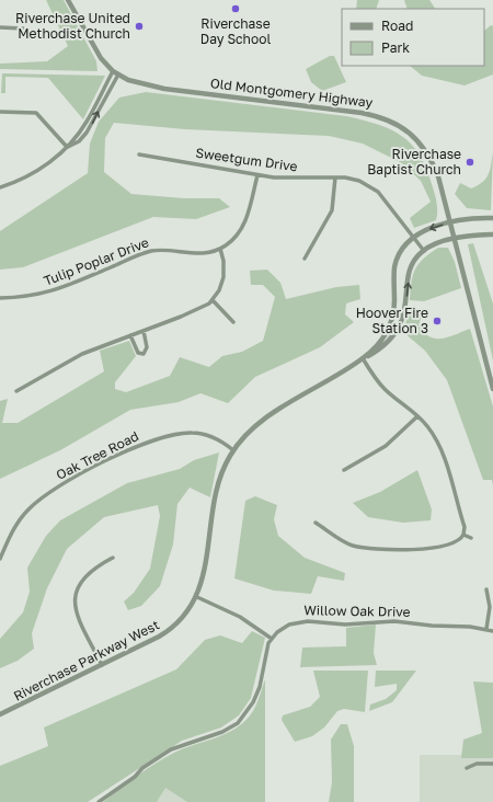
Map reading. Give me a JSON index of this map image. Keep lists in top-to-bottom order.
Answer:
{
  "streets": {
    "street": [
      "Old Montgomery Highway",
      "Sweetgum Drive",
      "Tulip Poplar Drive",
      "Oak Tree Road",
      "Willow Oak Drive",
      "Riverchase Parkway West"
    ]
  },
  "crossings": [
    ["Old Montgomery Highway", "Riverchase Parkway West"],
    ["Sweetgum Drive", "Tulip Poplar Drive"],
    ["Sweetgum Drive", "Riverchase Parkway West"],
    ["Oak Tree Road", "Riverchase Parkway West"]
  ],
  "places": [
    "Riverchase Day School",
    "Riverchase United Methodist Church",
    "Riverchase Baptist Church",
    "Hoover Fire Station 3"
  ],
  "legend": ["Road", "Park"]
}
